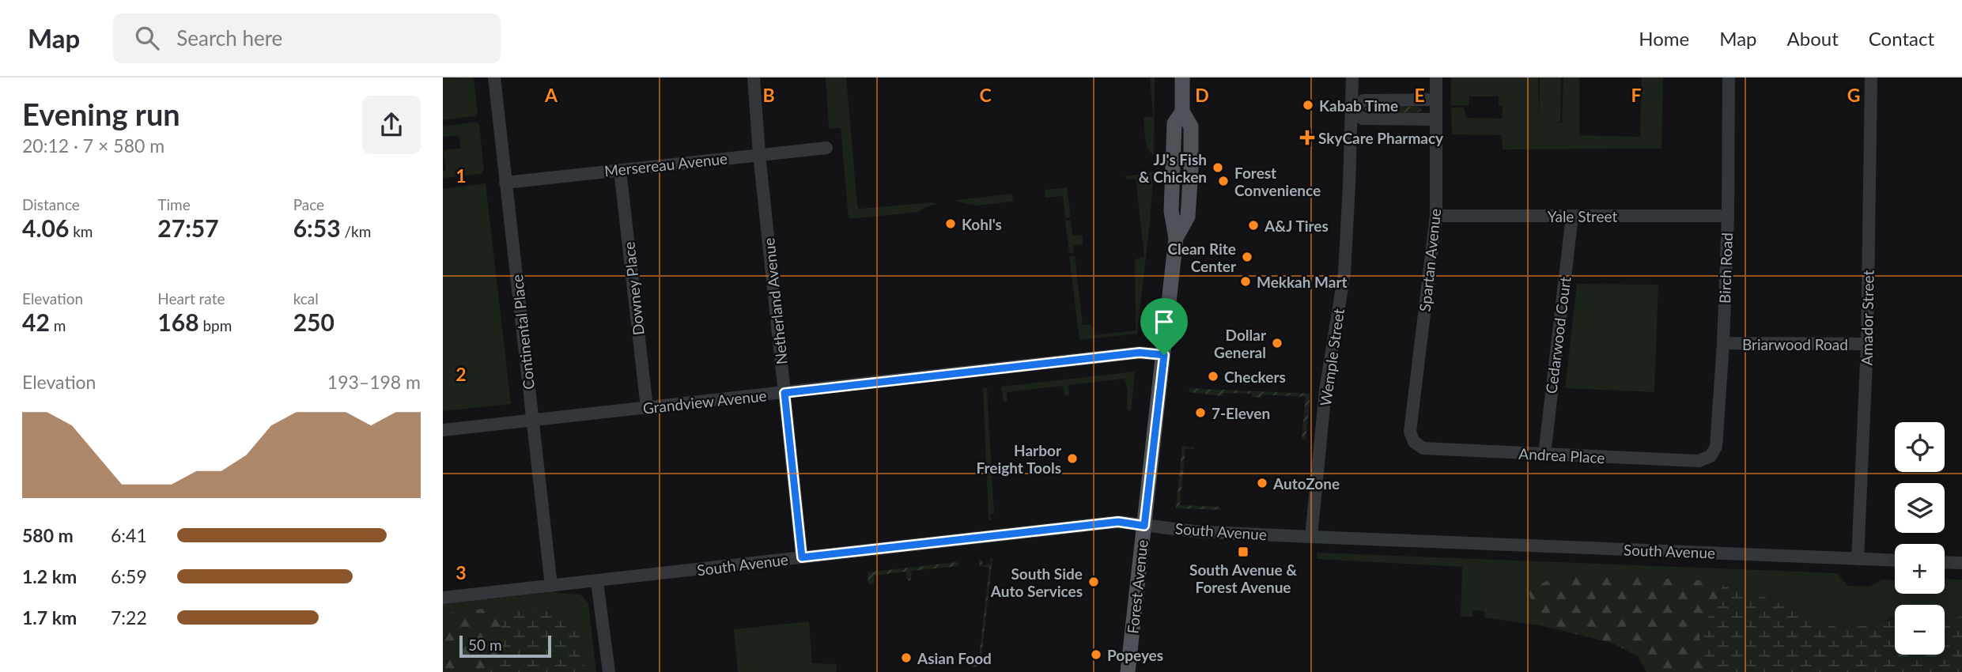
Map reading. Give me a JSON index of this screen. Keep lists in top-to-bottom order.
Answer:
{
  "streets": {
    "main road": ["Forest Avenue"],
    "street": [
      "Mersereau Avenue",
      "Yale Street",
      "Spartan Avenue",
      "Birch Road",
      "Downey Place",
      "Netherland Avenue",
      "Amador Street",
      "Continental Place",
      "Cedarwood Court",
      "Briarwood Road",
      "Wemple Street",
      "Grandview Avenue",
      "Andrea Place",
      "South Avenue"
    ]
  },
  "crossings": [
    ["Mersereau Avenue", "Downey Place"],
    ["Mersereau Avenue", "Netherland Avenue"],
    ["Mersereau Avenue", "Continental Place"],
    ["Yale Street", "Spartan Avenue"],
    ["Yale Street", "Birch Road"],
    ["Yale Street", "Cedarwood Court"],
    ["Spartan Avenue", "Andrea Place"],
    ["Birch Road", "Briarwood Road"],
    ["Birch Road", "Andrea Place"],
    ["Downey Place", "Grandview Avenue"],
    ["Netherland Avenue", "Grandview Avenue"],
    ["Netherland Avenue", "South Avenue"],
    ["Amador Street", "Briarwood Road"],
    ["Amador Street", "South Avenue"],
    ["Continental Place", "Grandview Avenue"],
    ["Continental Place", "South Avenue"],
    ["Cedarwood Court", "Andrea Place"],
    ["Wemple Street", "South Avenue"],
    ["Grandview Avenue", "Forest Avenue"],
    ["South Avenue", "Forest Avenue"]
  ],
  "places": {
    "other": [
      "Kabab Time",
      "JJ's Fish & Chicken",
      "Forest Convenience",
      "Kohl's",
      "A&J Tires",
      "Clean Rite Center",
      "Mekkah Mart",
      "Dollar General",
      "Checkers",
      "7-Eleven",
      "Harbor Freight Tools",
      "AutoZone",
      "South Side Auto Services",
      "Popeyes",
      "Asian Food"
    ],
    "health": ["SkyCare Pharmacy"],
    "transit": ["South Avenue & Forest Avenue"]
  },
  "scale_bar": "50 m",
  "page": {
    "header": "Map",
    "search": "Search here",
    "nav": [
      "Home",
      "Map",
      "About",
      "Contact"
    ],
    "heading": ["Evening run", "20:12 · 7 × 580 m"],
    "stats": [
      ["Distance", "4.06 km"],
      ["Time", "27:57"],
      ["Pace", "6:53 /km"],
      ["Elevation", "42 m"],
      ["Heart rate", "168 bpm"],
      ["kcal", "250"]
    ],
    "chart": ["Elevation", "193–198 m"],
    "map_buttons": ["+", "−"],
    "list": [
      {
        "name": "580 m",
        "note": "6:41"
      },
      {
        "name": "1.2 km",
        "note": "6:59"
      },
      {
        "name": "1.7 km",
        "note": "7:22"
      }
    ],
    "scale": "50 m"
  },
  "grid": {
    "columns": [
      "A",
      "B",
      "C",
      "D",
      "E",
      "F",
      "G"
    ],
    "rows": ["1", "2", "3"]
  }
}
